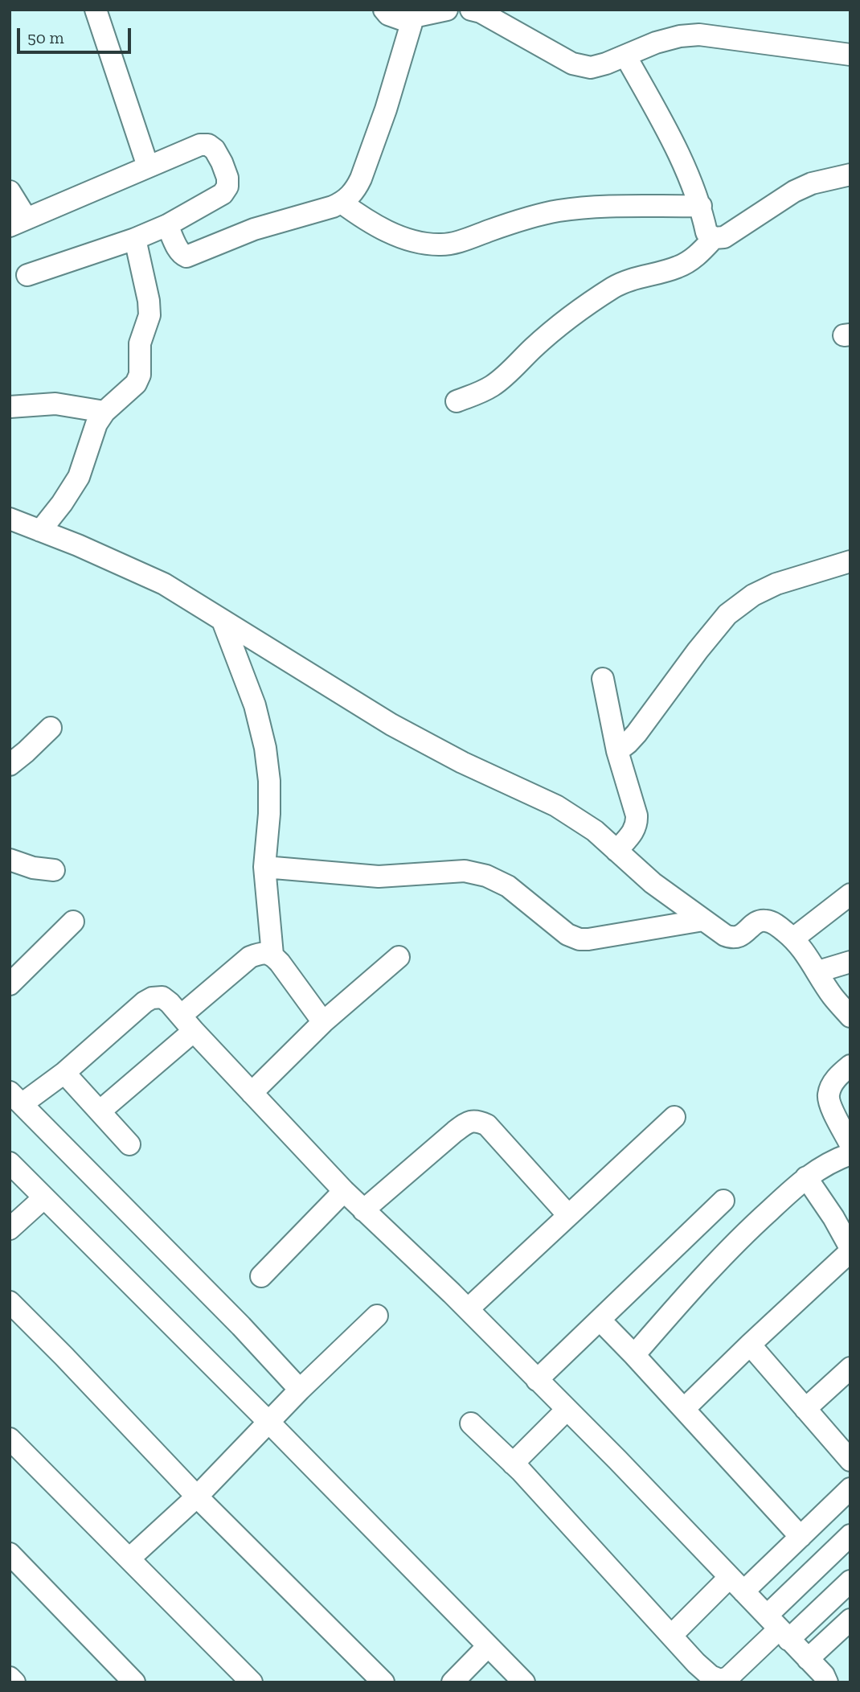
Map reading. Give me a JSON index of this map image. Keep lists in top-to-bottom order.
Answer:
{
  "scale_bar": "50 m"
}
